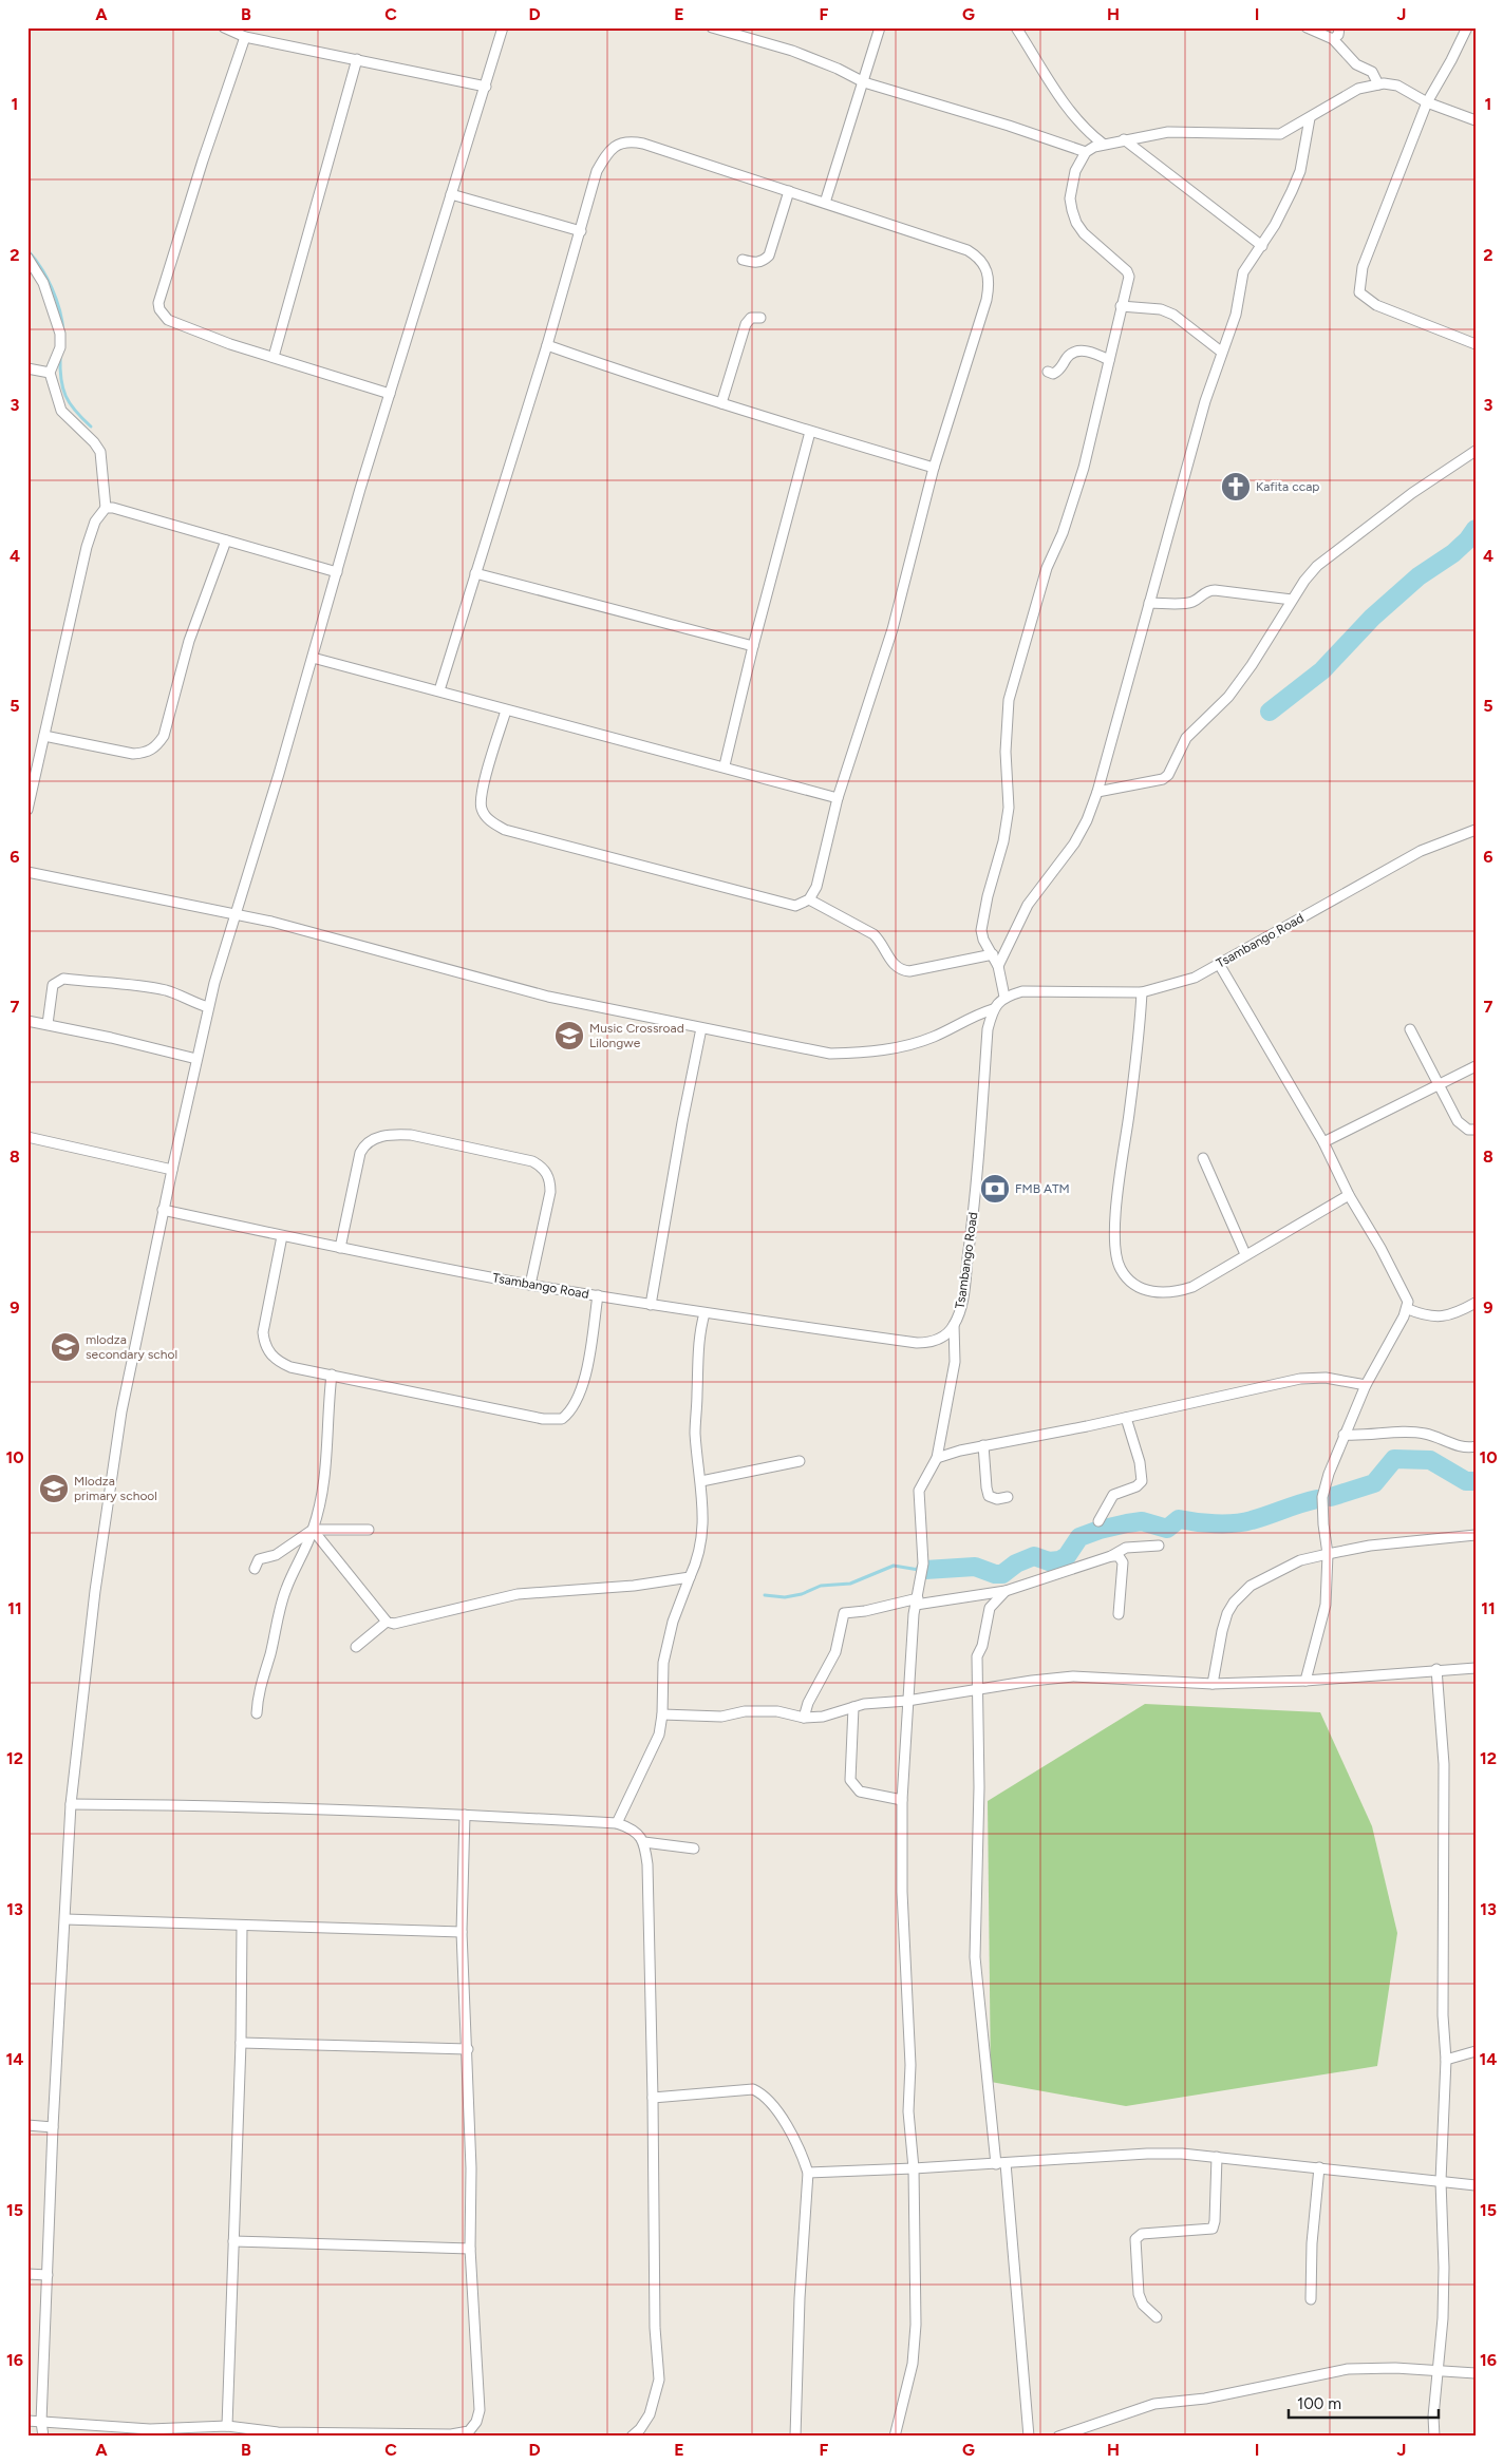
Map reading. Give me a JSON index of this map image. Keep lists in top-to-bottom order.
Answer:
{
  "streets": {
    "street": ["Tsambango Road"]
  },
  "places": {
    "church": ["Kafita ccap"],
    "school or university": ["Music Crossroad Lilongwe", "mlodza secondary schol", "Mlodza primary school"],
    "bank": ["FMB ATM"]
  },
  "scale_bar": "100 m",
  "grid": {
    "columns": [
      "A",
      "B",
      "C",
      "D",
      "E",
      "F",
      "G",
      "H",
      "I",
      "J"
    ],
    "rows": [
      "1",
      "2",
      "3",
      "4",
      "5",
      "6",
      "7",
      "8",
      "9",
      "10",
      "11",
      "12",
      "13",
      "14",
      "15",
      "16"
    ]
  }
}
